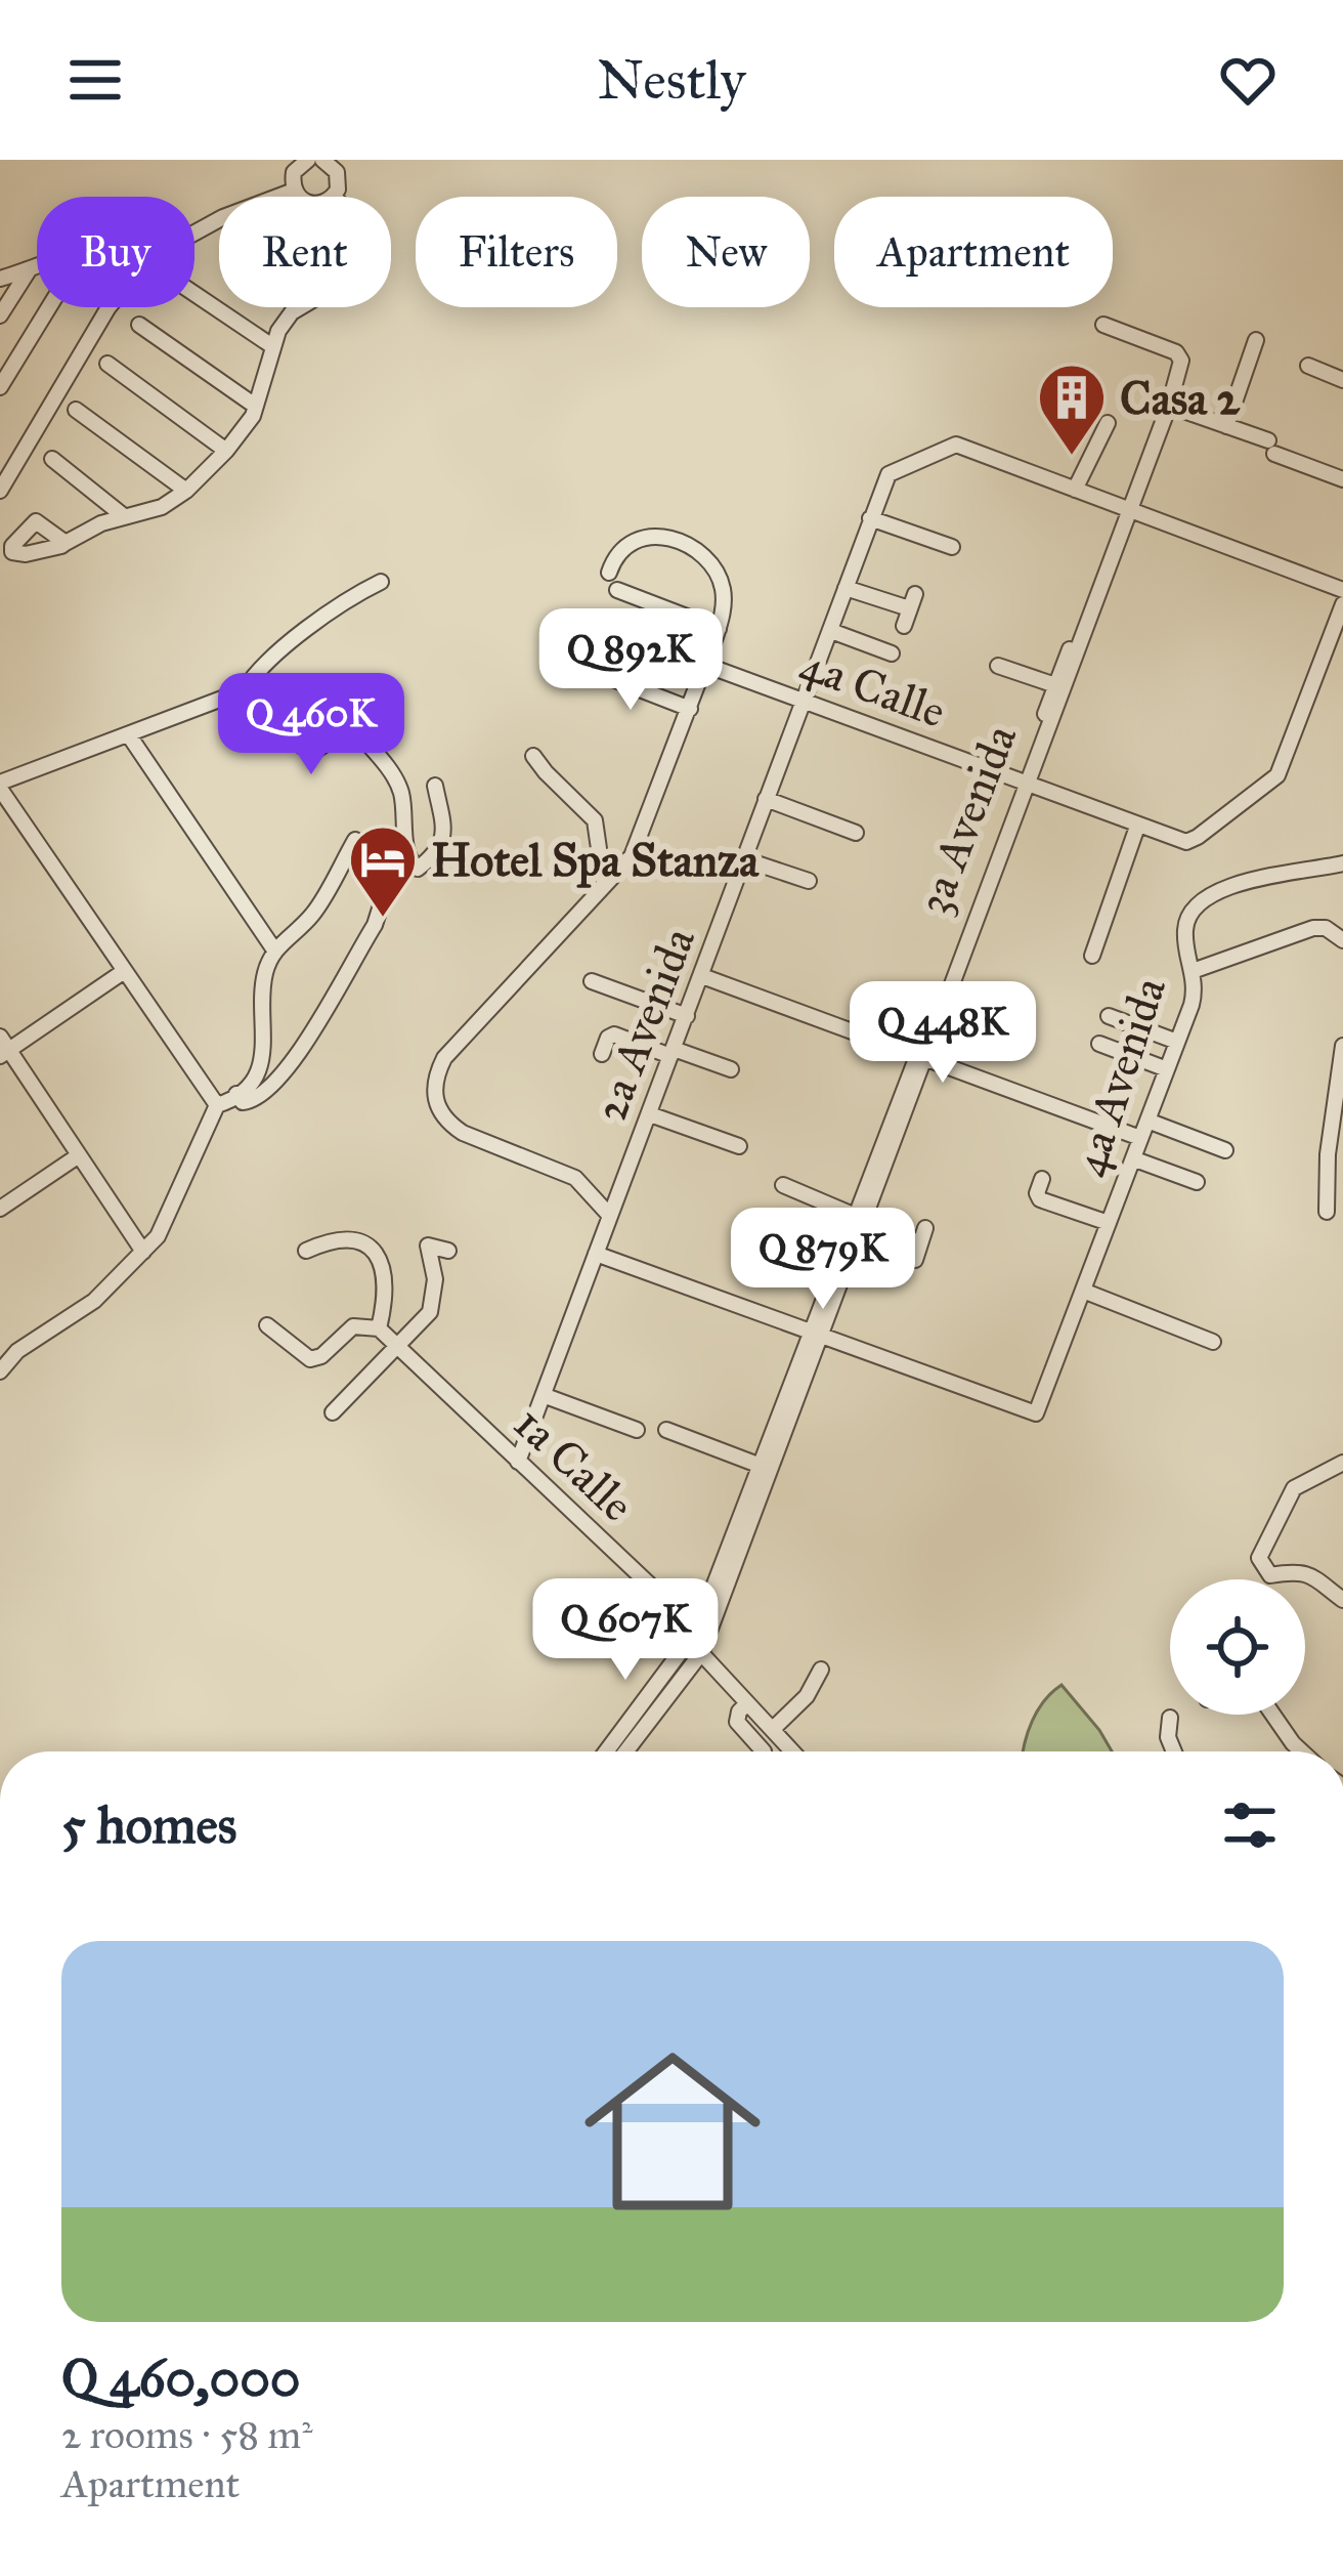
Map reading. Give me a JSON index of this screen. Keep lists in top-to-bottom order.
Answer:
{
  "streets": {
    "street": [
      "4a Calle",
      "3a Avenida",
      "2a Avenida",
      "4a Avenida",
      "1a Calle"
    ]
  },
  "crossings": [
    ["4a Calle", "3a Avenida"],
    ["4a Calle", "2a Avenida"],
    ["3a Avenida", "4a Avenida"],
    ["3a Avenida", "1a Calle"],
    ["2a Avenida", "1a Calle"]
  ],
  "places": {
    "building": ["Casa 2"],
    "hotel": ["Hotel Spa Stanza"]
  },
  "page": {
    "header": "Nestly",
    "chip": [
      "Buy",
      "Rent",
      "Filters",
      "New",
      "Apartment"
    ],
    "price": [
      "Q 892K",
      "Q 460K",
      "Q 448K",
      "Q 879K",
      "Q 607K"
    ],
    "heading": "5 homes",
    "list": [
      {
        "name": "Q 460,000",
        "note": "2 rooms · 58 m² · Apartment"
      }
    ]
  }
}
